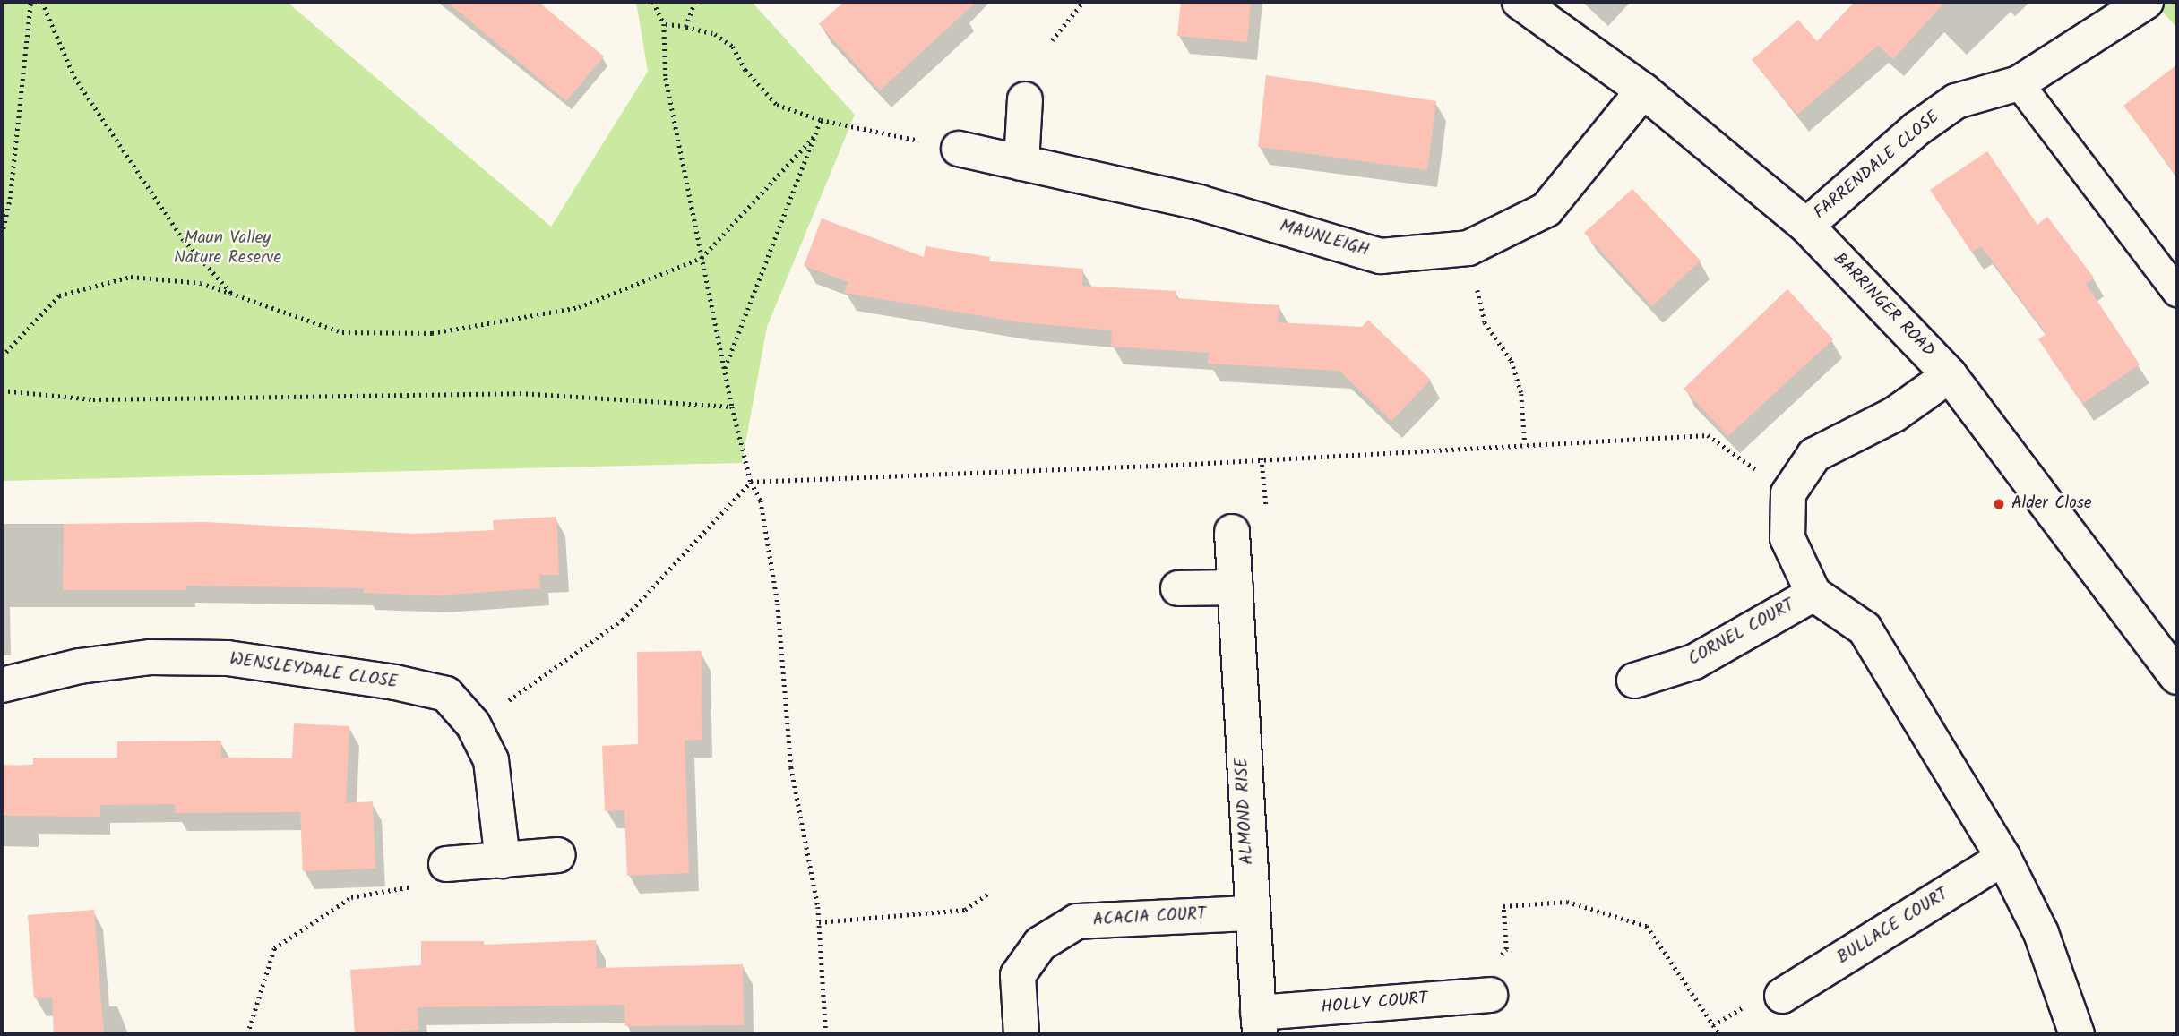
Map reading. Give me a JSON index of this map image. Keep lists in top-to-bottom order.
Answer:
{
  "streets": {
    "street": [
      "FARRENDALE CLOSE",
      "MAUNLEIGH",
      "BARRINGER ROAD",
      "CORNEL COURT",
      "WENSLEYDALE CLOSE",
      "ALMOND RISE",
      "ACACIA COURT",
      "BULLACE COURT",
      "HOLLY COURT"
    ]
  },
  "crossings": [
    ["FARRENDALE CLOSE", "BARRINGER ROAD"],
    ["MAUNLEIGH", "BARRINGER ROAD"],
    ["ALMOND RISE", "ACACIA COURT"],
    ["ALMOND RISE", "HOLLY COURT"]
  ],
  "parks": ["Maun Valley Nature Reserve"],
  "places": ["Alder Close"]
}
